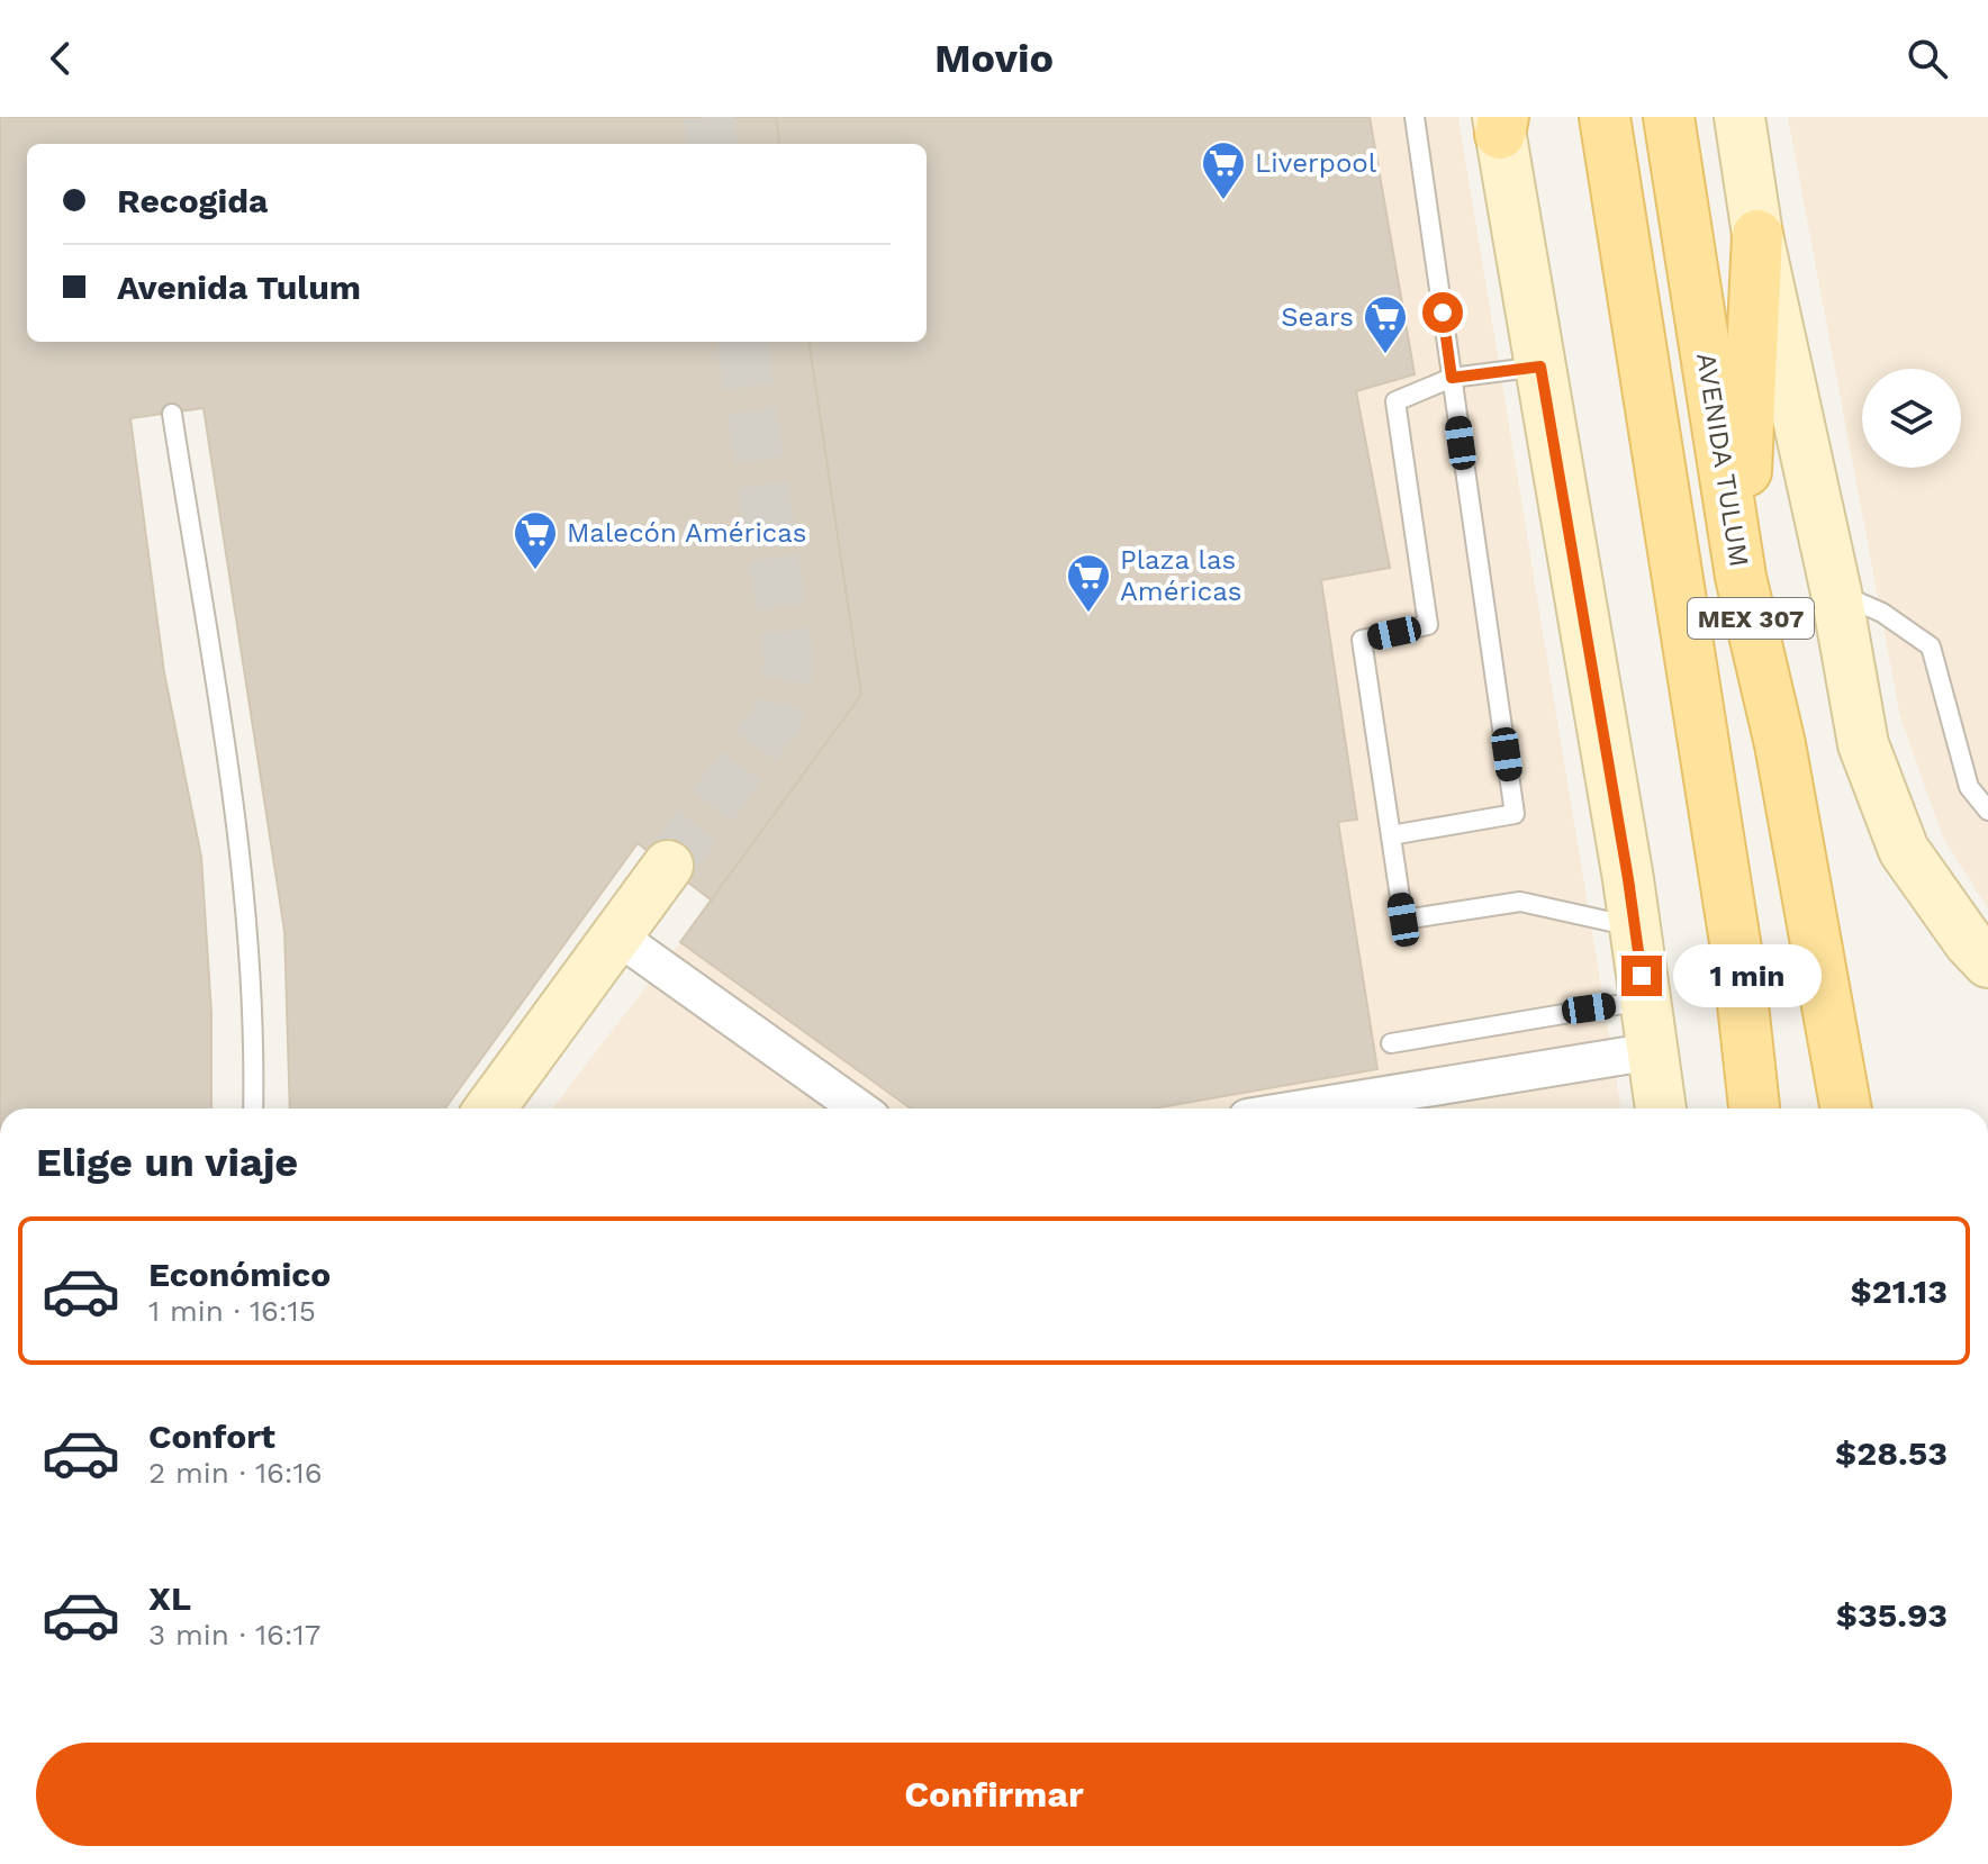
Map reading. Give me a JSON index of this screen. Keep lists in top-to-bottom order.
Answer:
{
  "streets": {
    "main road": ["AVENIDA TULUM", "MEX 307"]
  },
  "places": {
    "supermarket": [
      "Liverpool",
      "Sears",
      "Malecón Américas",
      "Plaza las Américas"
    ]
  },
  "page": {
    "header": "Movio",
    "banner": ["Recogida", "Avenida Tulum"],
    "bubble": "1 min",
    "heading": "Elige un viaje",
    "list": [
      {
        "name": "Económico",
        "note": "1 min · 16:15",
        "value": "$21.13"
      },
      {
        "name": "Confort",
        "note": "2 min · 16:16",
        "value": "$28.53"
      },
      {
        "name": "XL",
        "note": "3 min · 16:17",
        "value": "$35.93"
      }
    ],
    "buttons": "Confirmar"
  }
}
